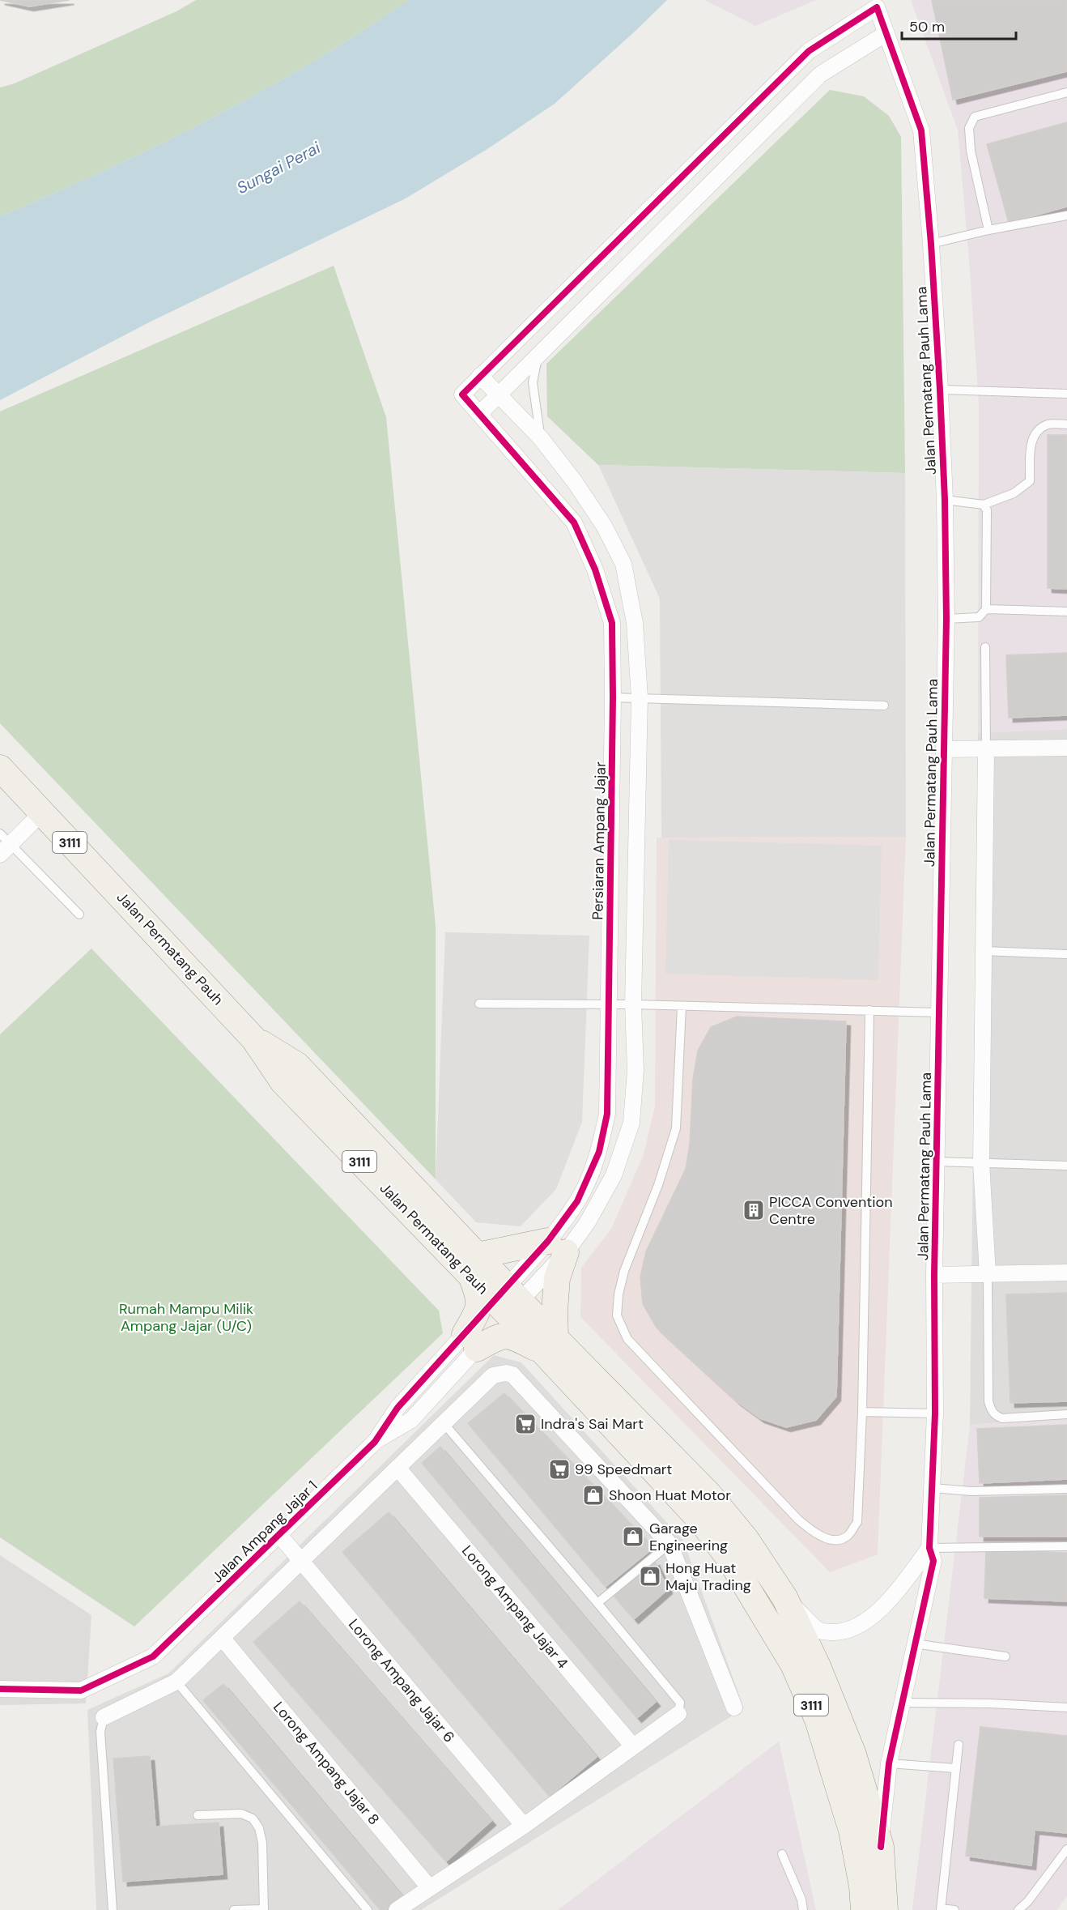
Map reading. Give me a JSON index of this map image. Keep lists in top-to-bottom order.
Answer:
{
  "streets": {
    "main road": ["3111", "Jalan Permatang Pauh"],
    "street": [
      "Jalan Permatang Pauh Lama",
      "Persiaran Ampang Jajar",
      "Jalan Ampang Jajar 1",
      "Lorong Ampang Jajar 4",
      "Lorong Ampang Jajar 6",
      "Lorong Ampang Jajar 8"
    ]
  },
  "crossings": [
    ["Persiaran Ampang Jajar", "Jalan Permatang Pauh"],
    ["Persiaran Ampang Jajar", "Jalan Ampang Jajar 1"],
    ["Jalan Permatang Pauh", "Jalan Ampang Jajar 1"],
    ["Jalan Ampang Jajar 1", "Lorong Ampang Jajar 6"]
  ],
  "water": ["Sungai Perai"],
  "parks": ["Rumah Mampu Milik Ampang Jajar (U/C)"],
  "places": {
    "building": ["PICCA Convention Centre"],
    "supermarket": ["Indra's Sai Mart", "99 Speedmart"],
    "shop": ["Shoon Huat Motor", "Garage Engineering", "Hong Huat Maju Trading"]
  },
  "scale_bar": "50 m"
}
